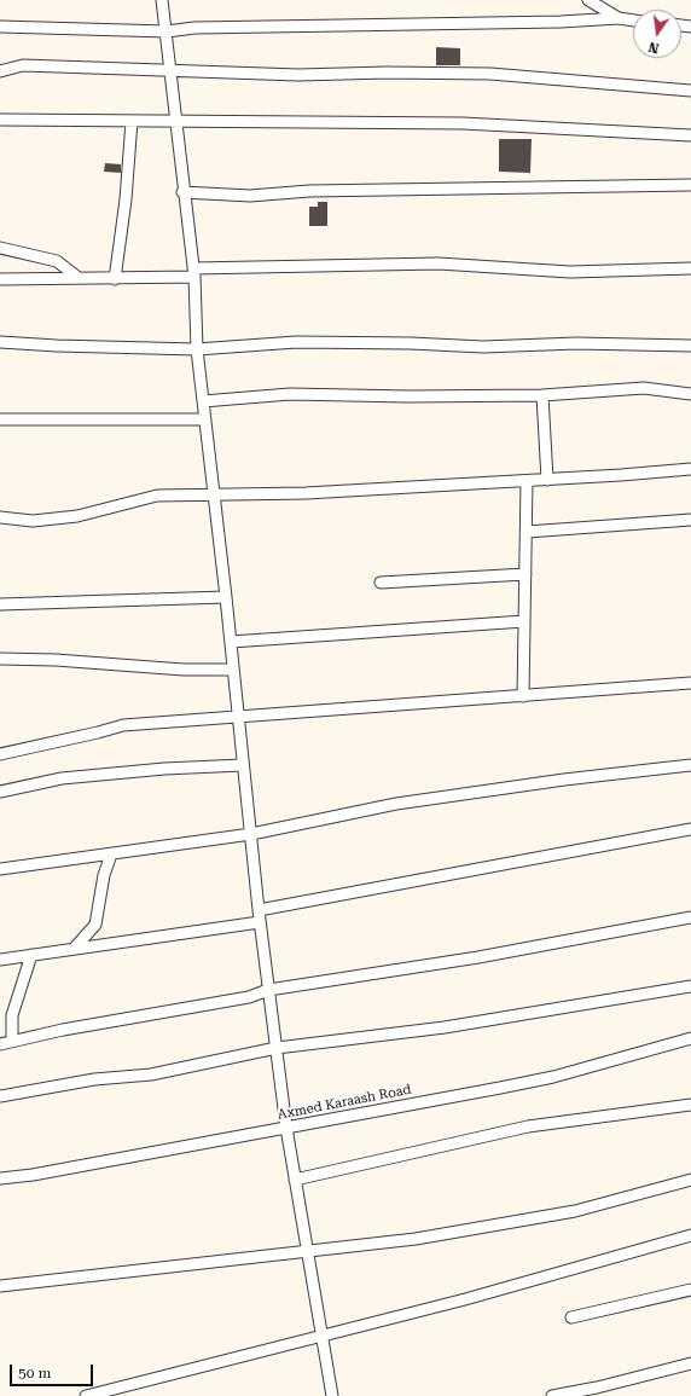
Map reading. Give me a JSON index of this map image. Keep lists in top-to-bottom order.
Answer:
{
  "streets": {
    "street": ["Axmed Karaash Road"]
  },
  "scale_bar": "50 m",
  "north": "bottom"
}
